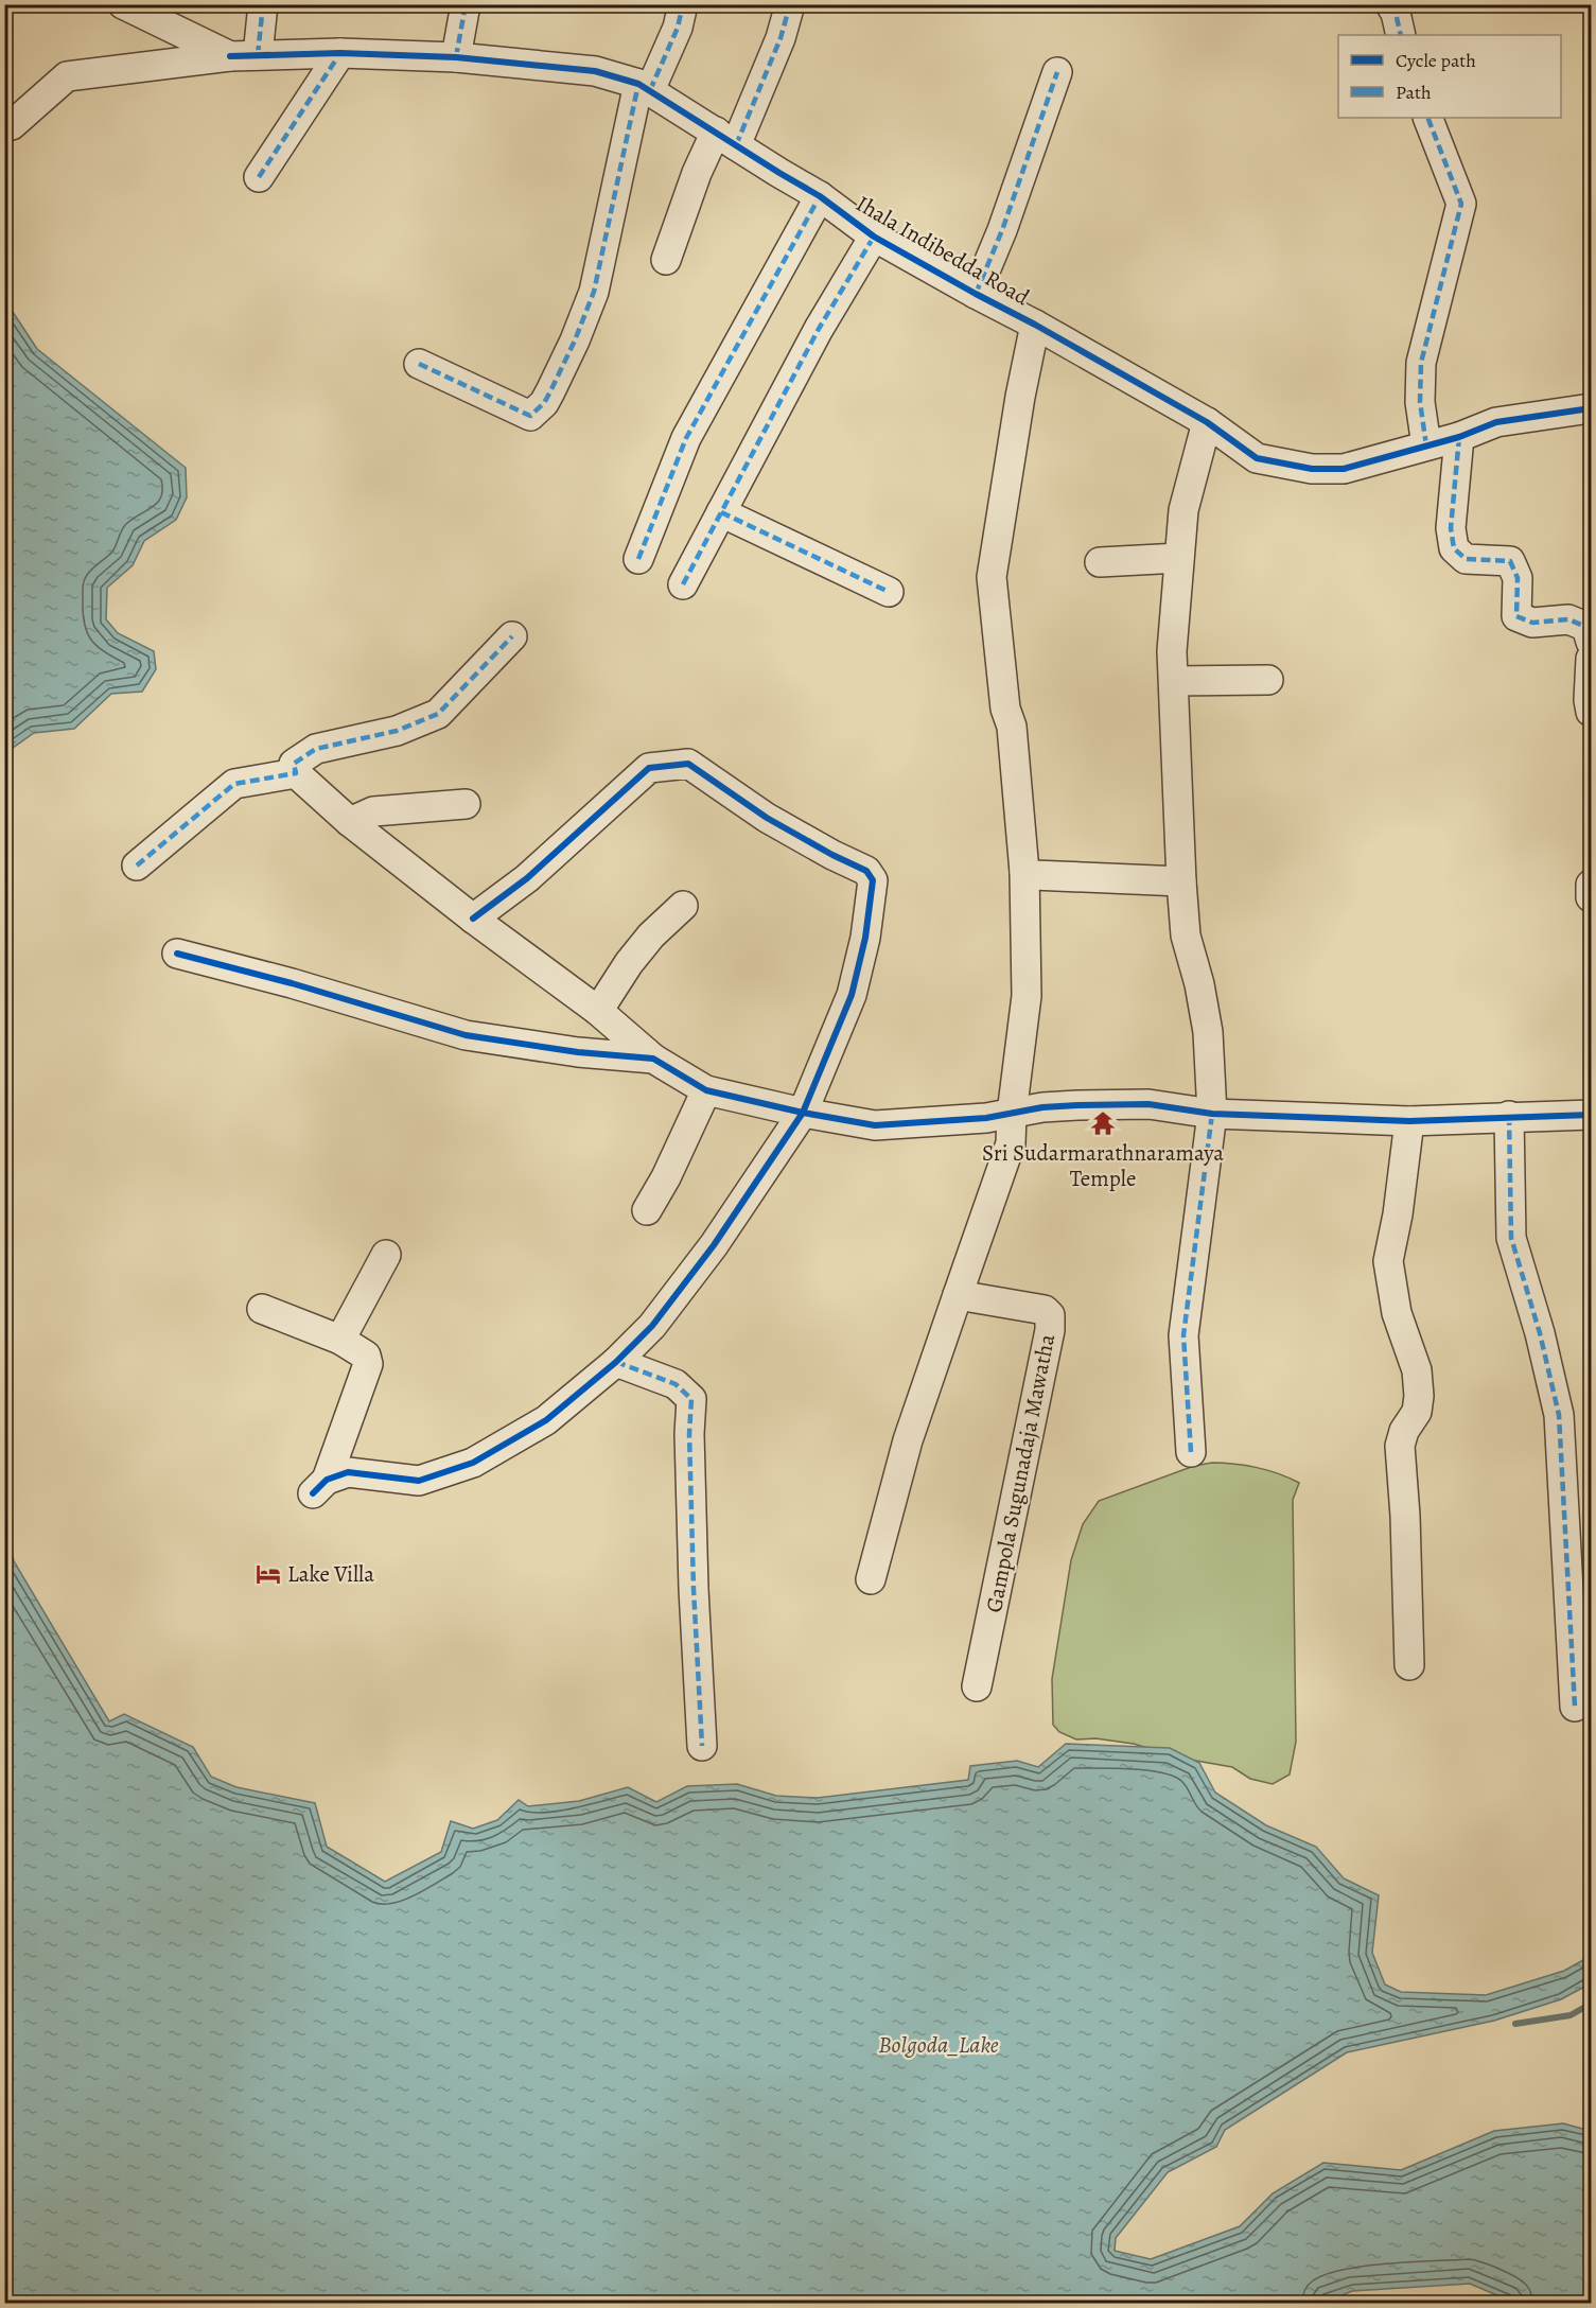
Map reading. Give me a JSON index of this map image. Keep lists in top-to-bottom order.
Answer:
{
  "streets": {
    "street": ["Ihala Indibedda Road", "Gampola Sugunadaja Mawatha"]
  },
  "water": ["Bolgoda_Lake"],
  "places": {
    "temple": ["Sri Sudarmarathnaramaya Temple"],
    "hotel": ["Lake Villa"]
  },
  "legend": ["Cycle path", "Path"]
}
